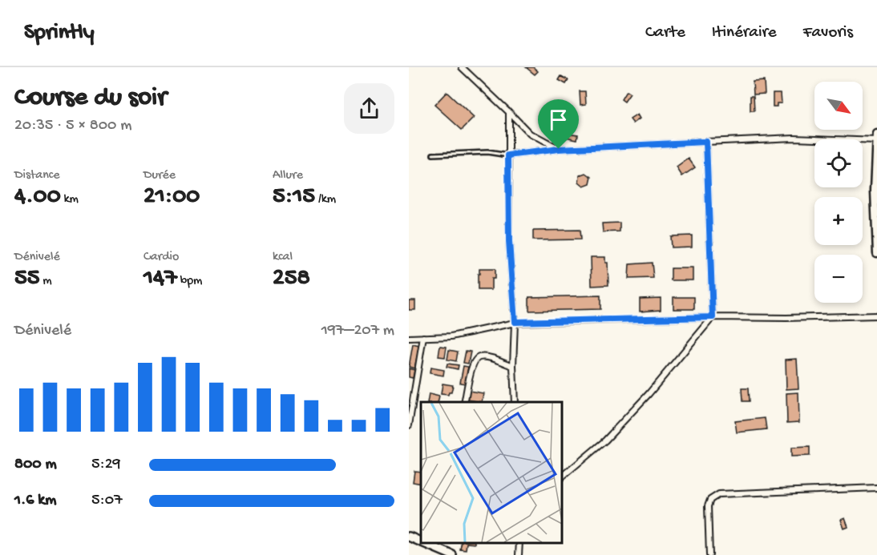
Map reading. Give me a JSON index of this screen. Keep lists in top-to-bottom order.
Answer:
{
  "north": "bottom right",
  "page": {
    "header": "Sprintly",
    "nav": ["Carte", "Itinéraire", "Favoris"],
    "heading": ["Course du soir", "20:35 · 5 × 800 m"],
    "map_buttons": ["+", "−"],
    "stats": [
      ["Distance", "4.00 km"],
      ["Durée", "21:00"],
      ["Allure", "5:15 /km"],
      ["Dénivelé", "55 m"],
      ["Cardio", "147 bpm"],
      ["kcal", "258"]
    ],
    "chart": ["Dénivelé", "197–207 m"],
    "list": [
      {
        "name": "800 m",
        "note": "5:29"
      },
      {
        "name": "1.6 km",
        "note": "5:07"
      }
    ]
  }
}
